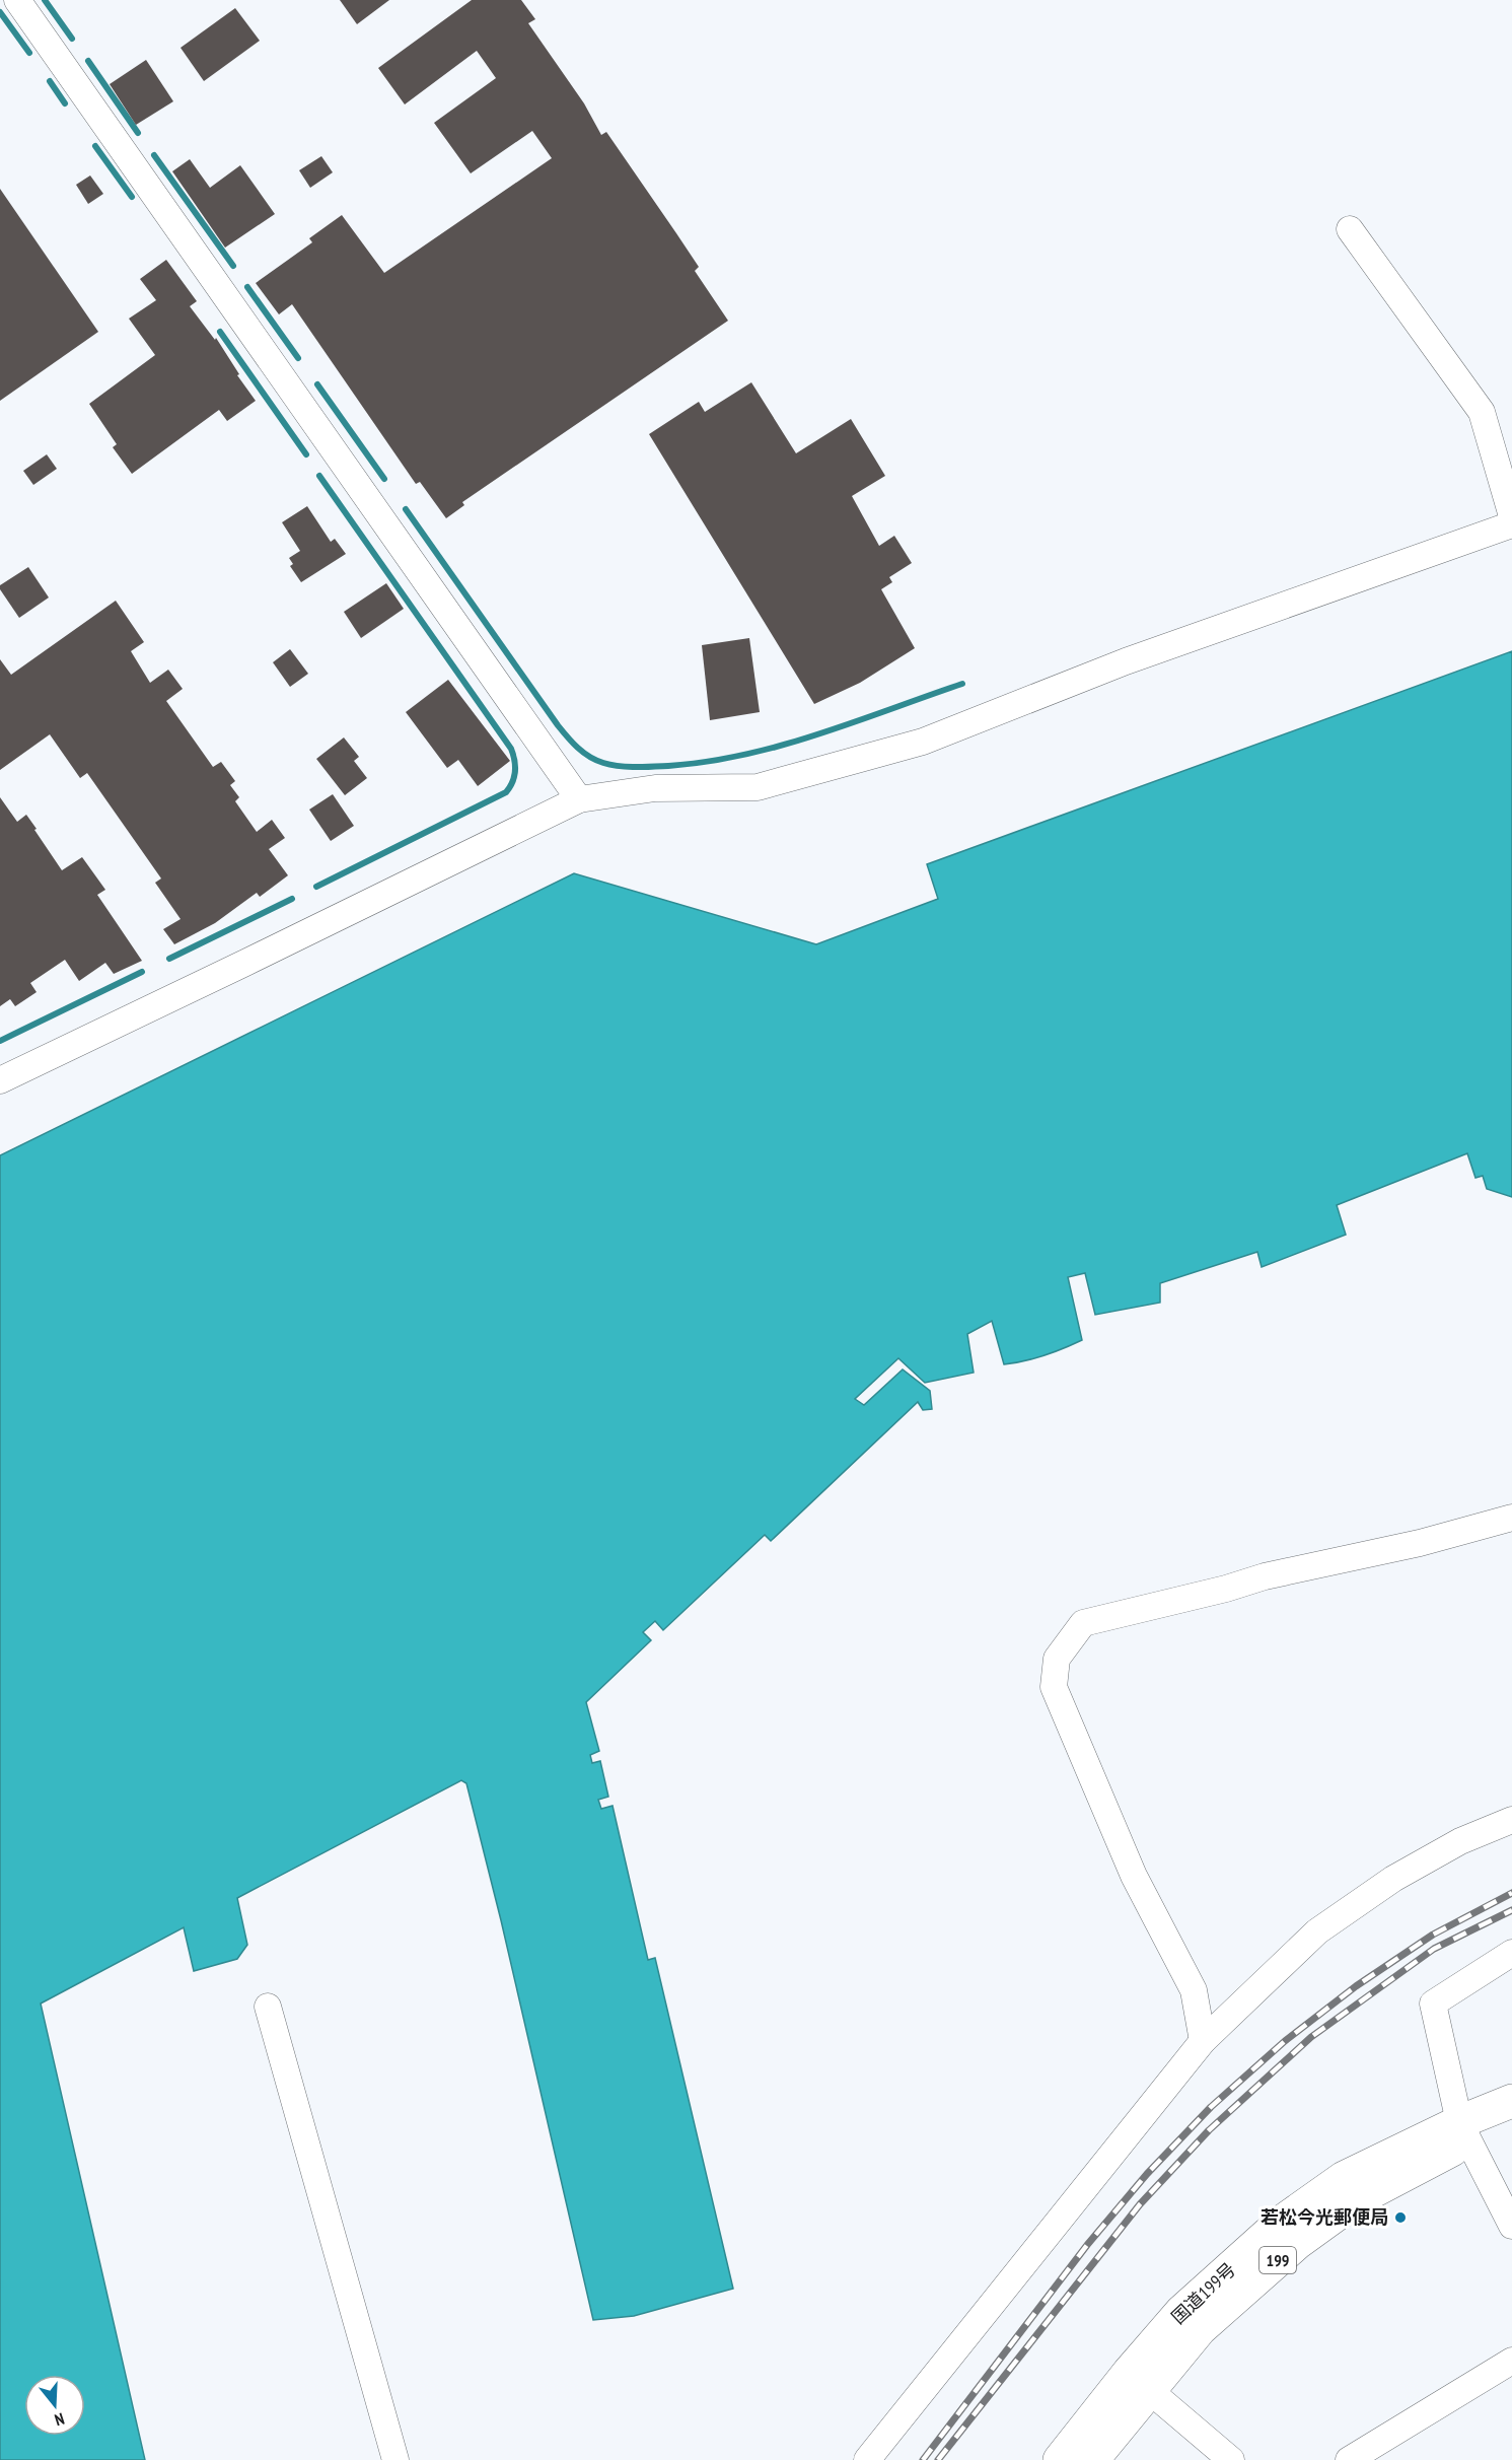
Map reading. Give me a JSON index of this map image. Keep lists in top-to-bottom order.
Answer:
{
  "streets": {
    "highway": ["199", "国道199号"]
  },
  "places": ["若松今光郵便局"],
  "north": "bottom"
}
